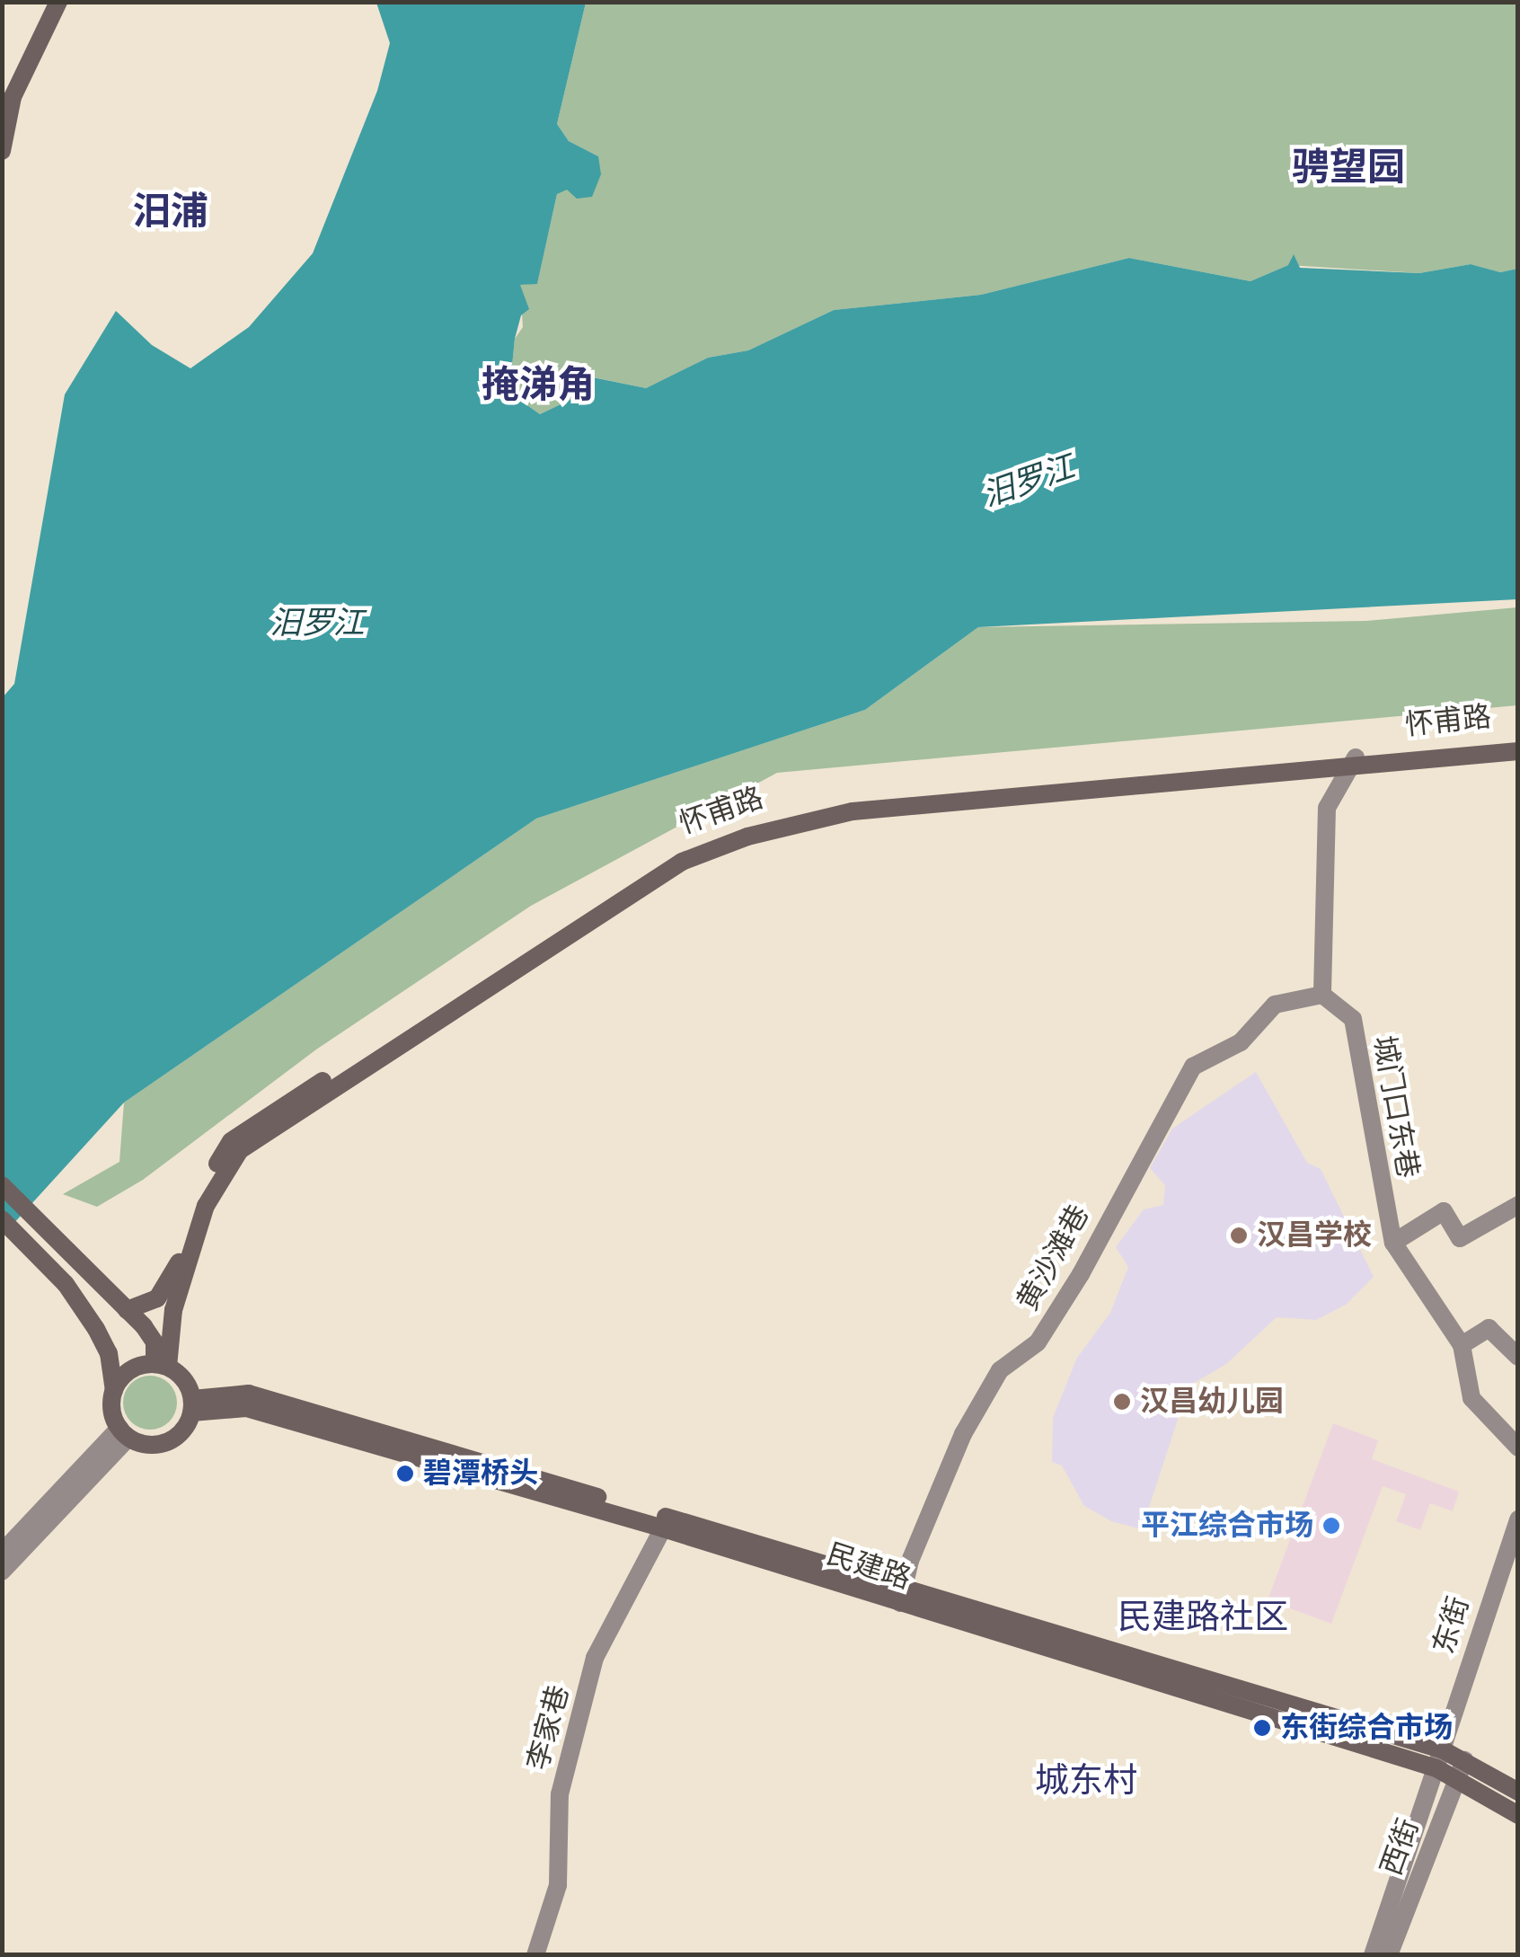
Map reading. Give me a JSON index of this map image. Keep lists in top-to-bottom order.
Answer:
{
  "streets": {
    "main road": ["怀甫路", "民建路"],
    "street": [
      "城门口东巷",
      "黄沙滩巷",
      "东街",
      "李家巷",
      "西街"
    ]
  },
  "crossings": [
    ["城门口东巷", "黄沙滩巷"],
    ["黄沙滩巷", "民建路"],
    ["民建路", "东街"],
    ["民建路", "李家巷"],
    ["民建路", "西街"],
    ["东街", "西街"]
  ],
  "districts": [
    "骋望园",
    "汨浦",
    "掩涕角",
    "民建路社区",
    "城东村"
  ],
  "water": ["汨罗江"],
  "places": [
    "汉昌学校",
    "汉昌幼儿园",
    "碧潭桥头",
    "平江综合市场",
    "东街综合市场"
  ]
}
